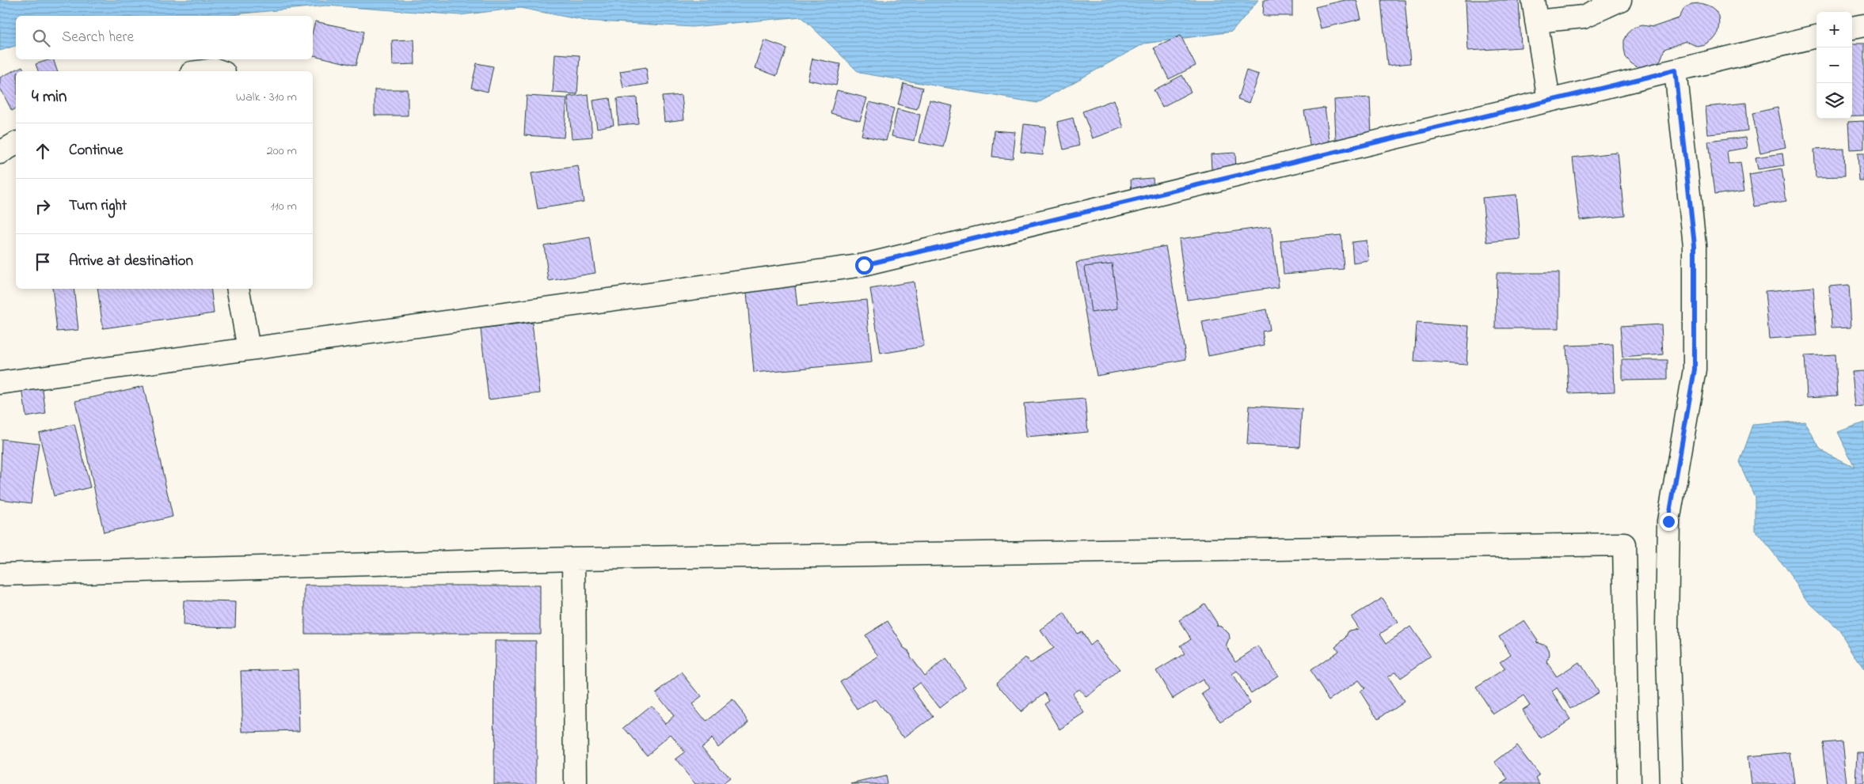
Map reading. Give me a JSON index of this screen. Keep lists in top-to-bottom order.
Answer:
{
  "page": {
    "map_buttons": ["+", "−"],
    "search": "Search here",
    "heading": ["4 min", "Walk · 310 m"],
    "list": [
      ["Continue", "200 m"],
      ["Turn right", "110 m"],
      "Arrive at destination"
    ]
  }
}
